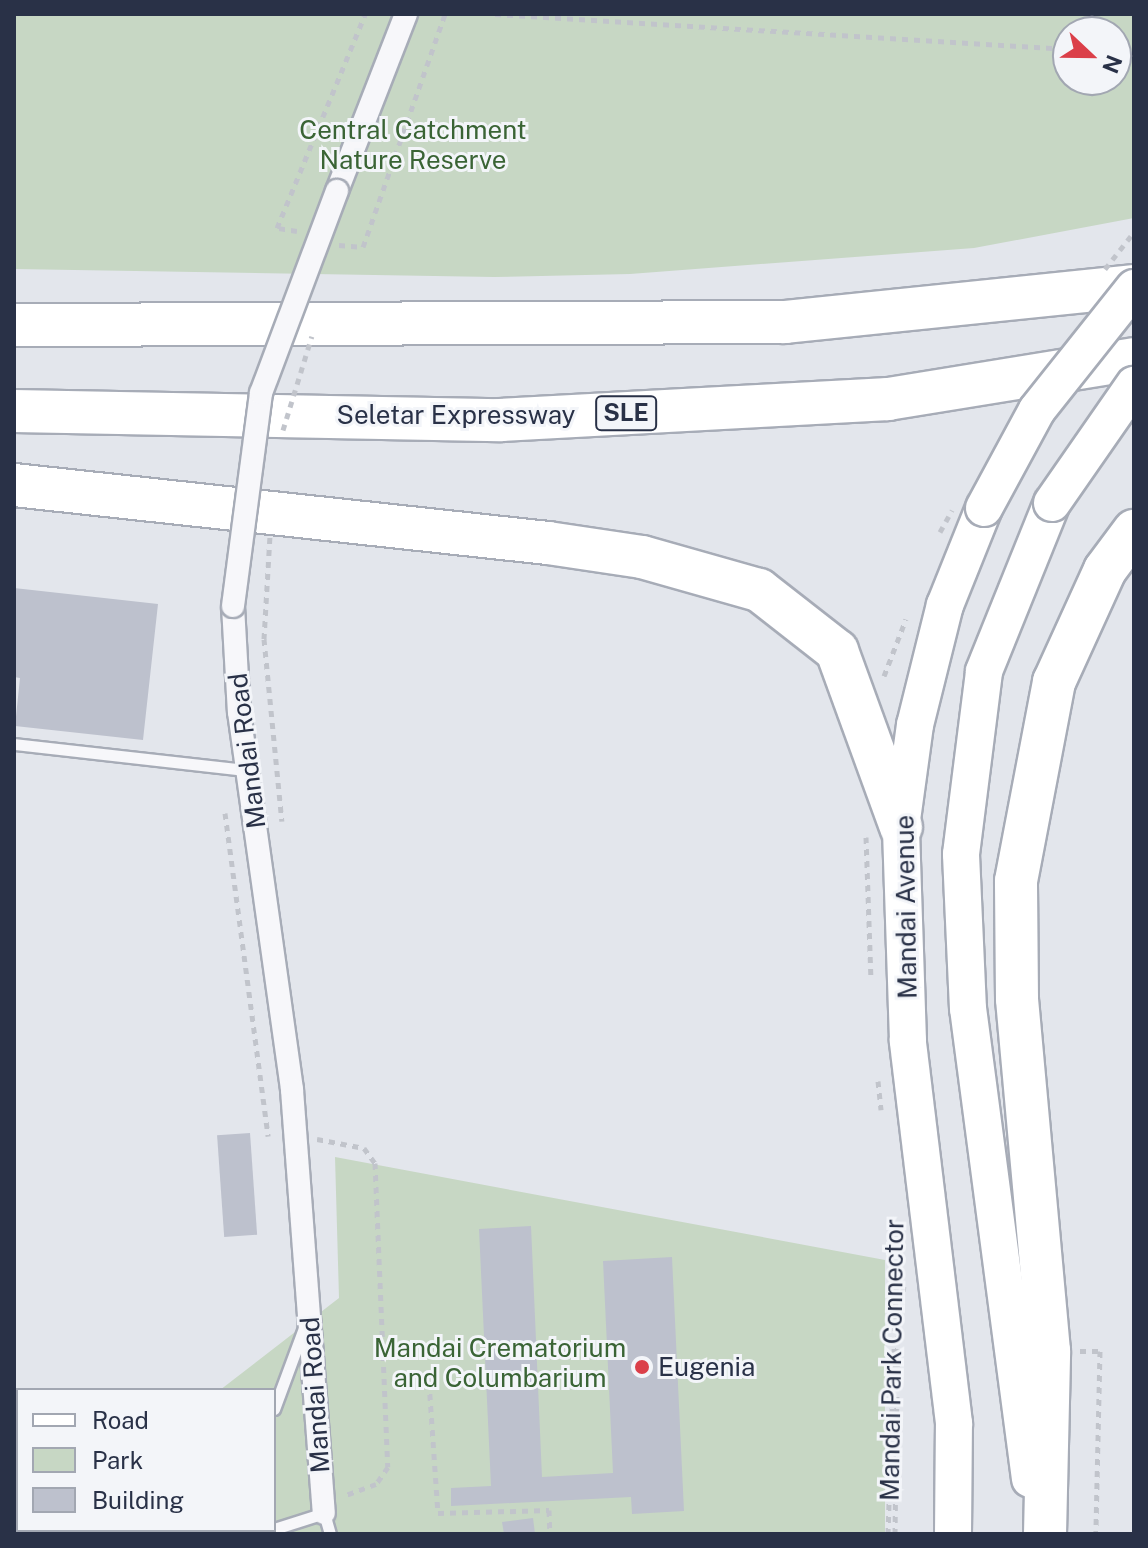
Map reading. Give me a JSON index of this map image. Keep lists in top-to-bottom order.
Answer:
{
  "streets": {
    "highway": ["SLE", "Seletar Expressway"],
    "main road": ["Mandai Avenue"],
    "street": ["Mandai Road"],
    "path": ["Mandai Park Connector"]
  },
  "parks": ["Central Catchment Nature Reserve", "Mandai Crematorium and Columbarium"],
  "places": ["Eugenia"],
  "legend": ["Road", "Park", "Building"],
  "north": "right"
}
